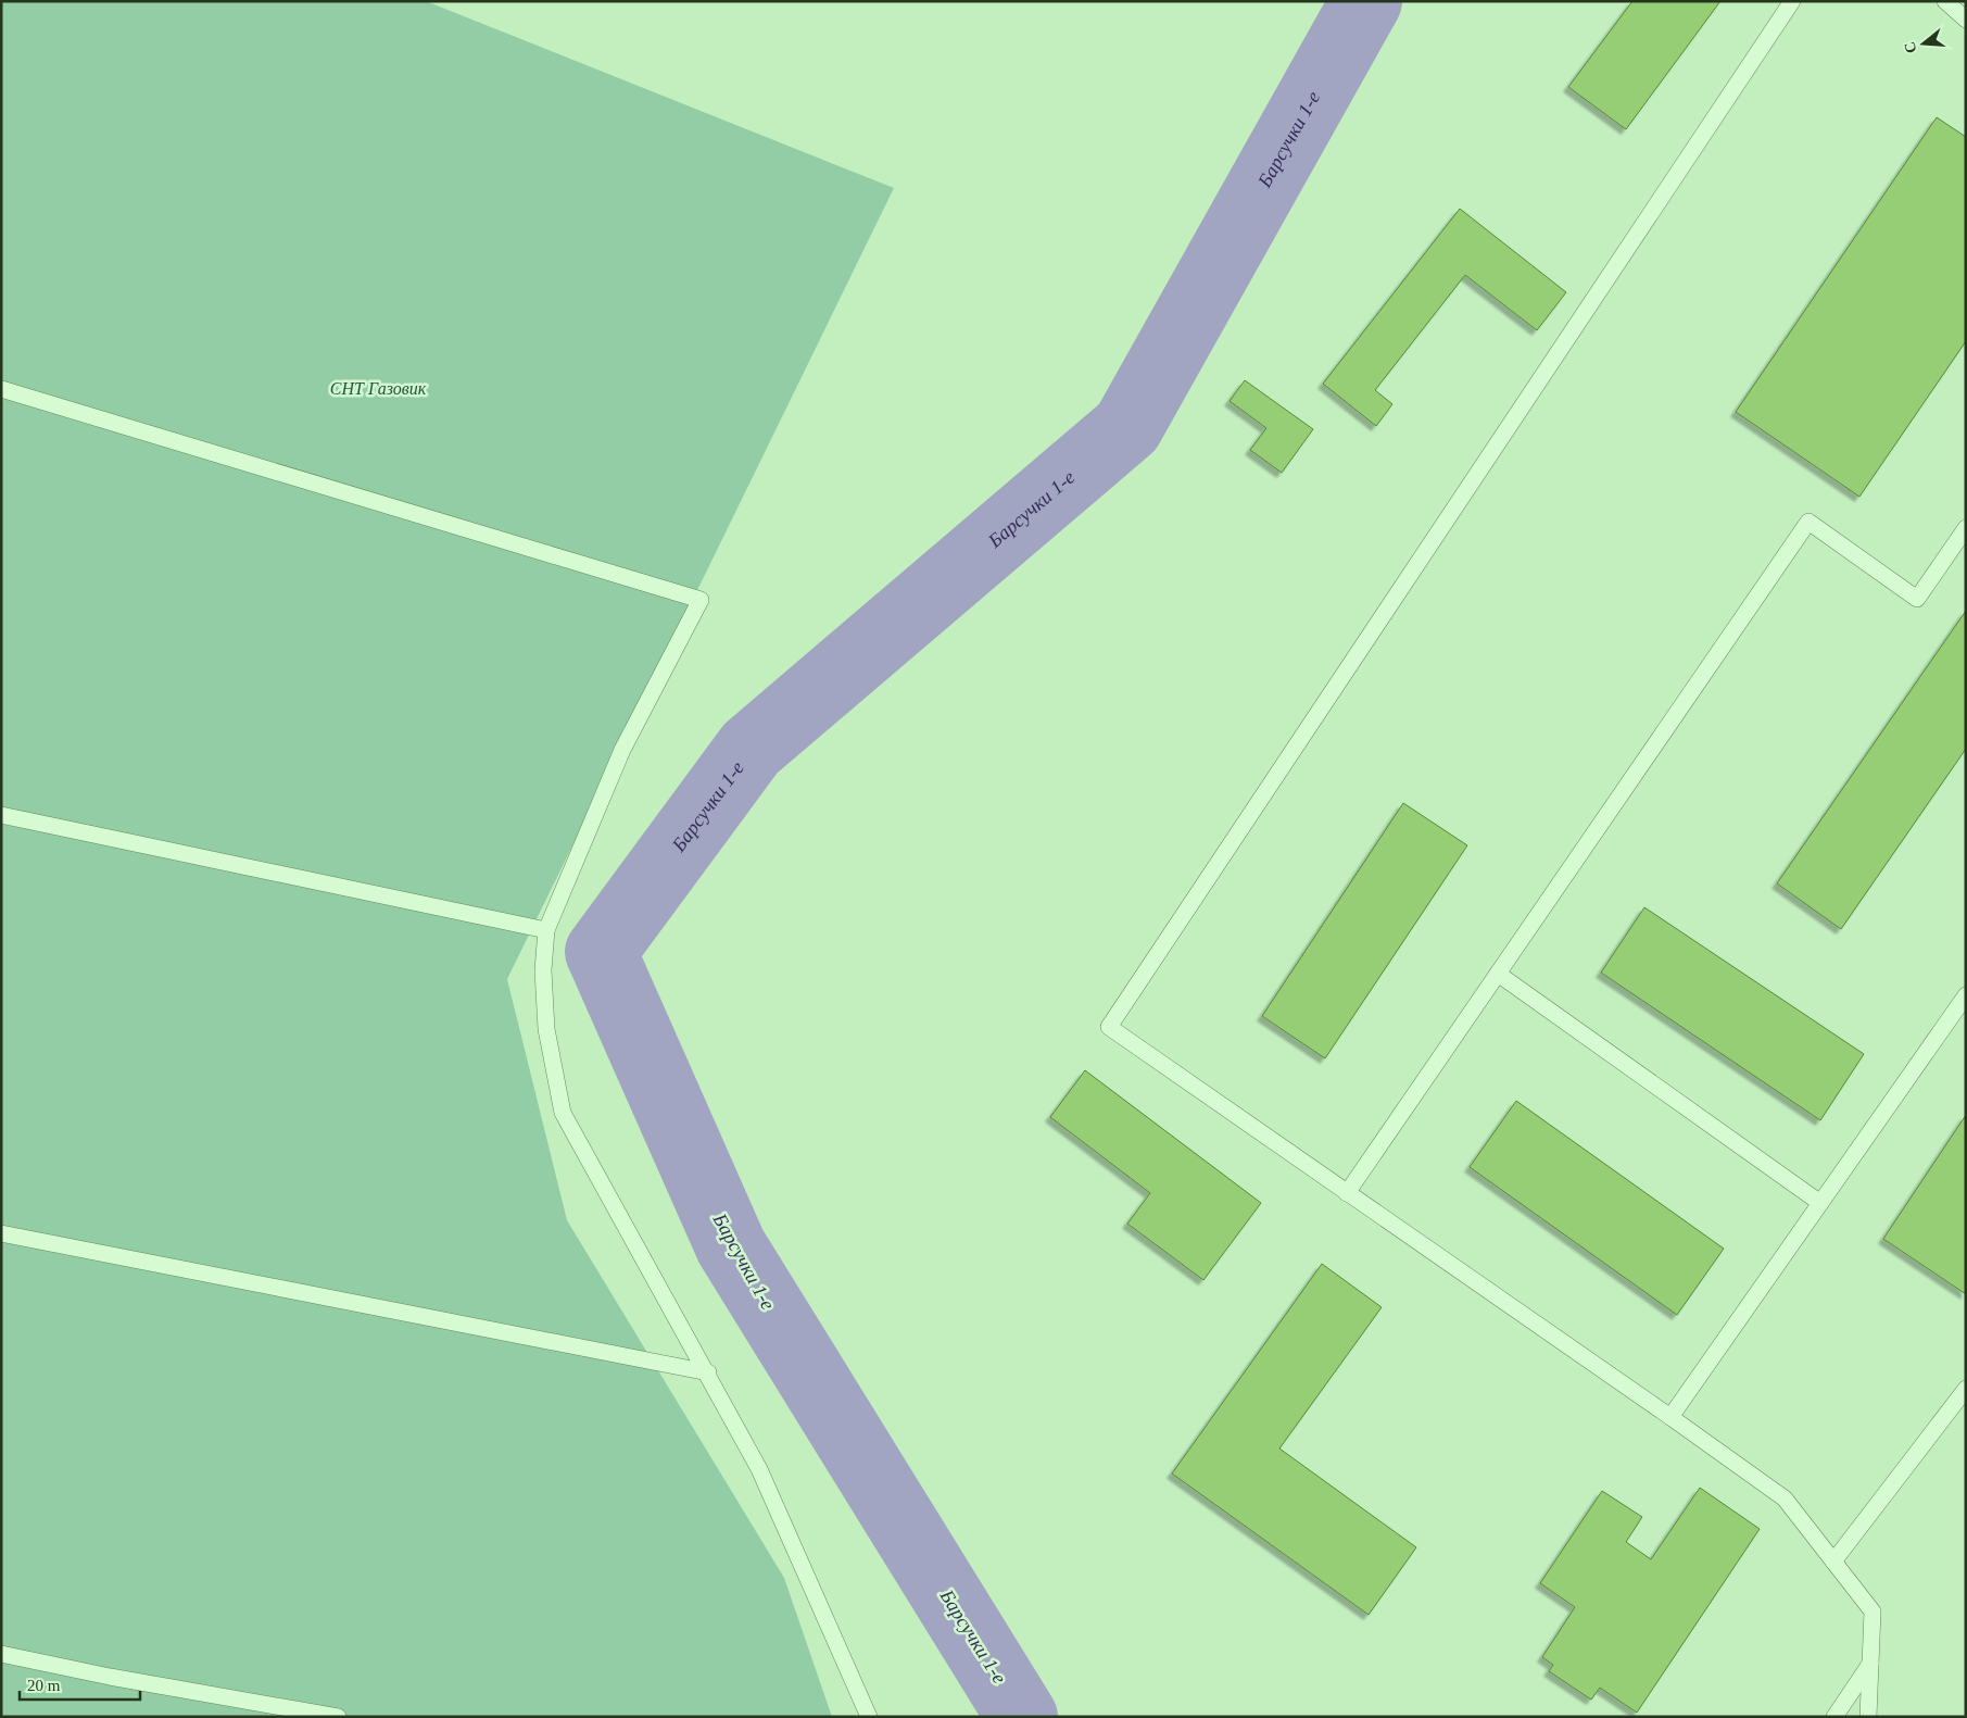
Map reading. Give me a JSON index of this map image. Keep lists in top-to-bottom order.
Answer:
{
  "water": ["Барсучки 1-е"],
  "parks": ["СНТ Газовик"],
  "scale_bar": "20 m",
  "north": "left"
}
